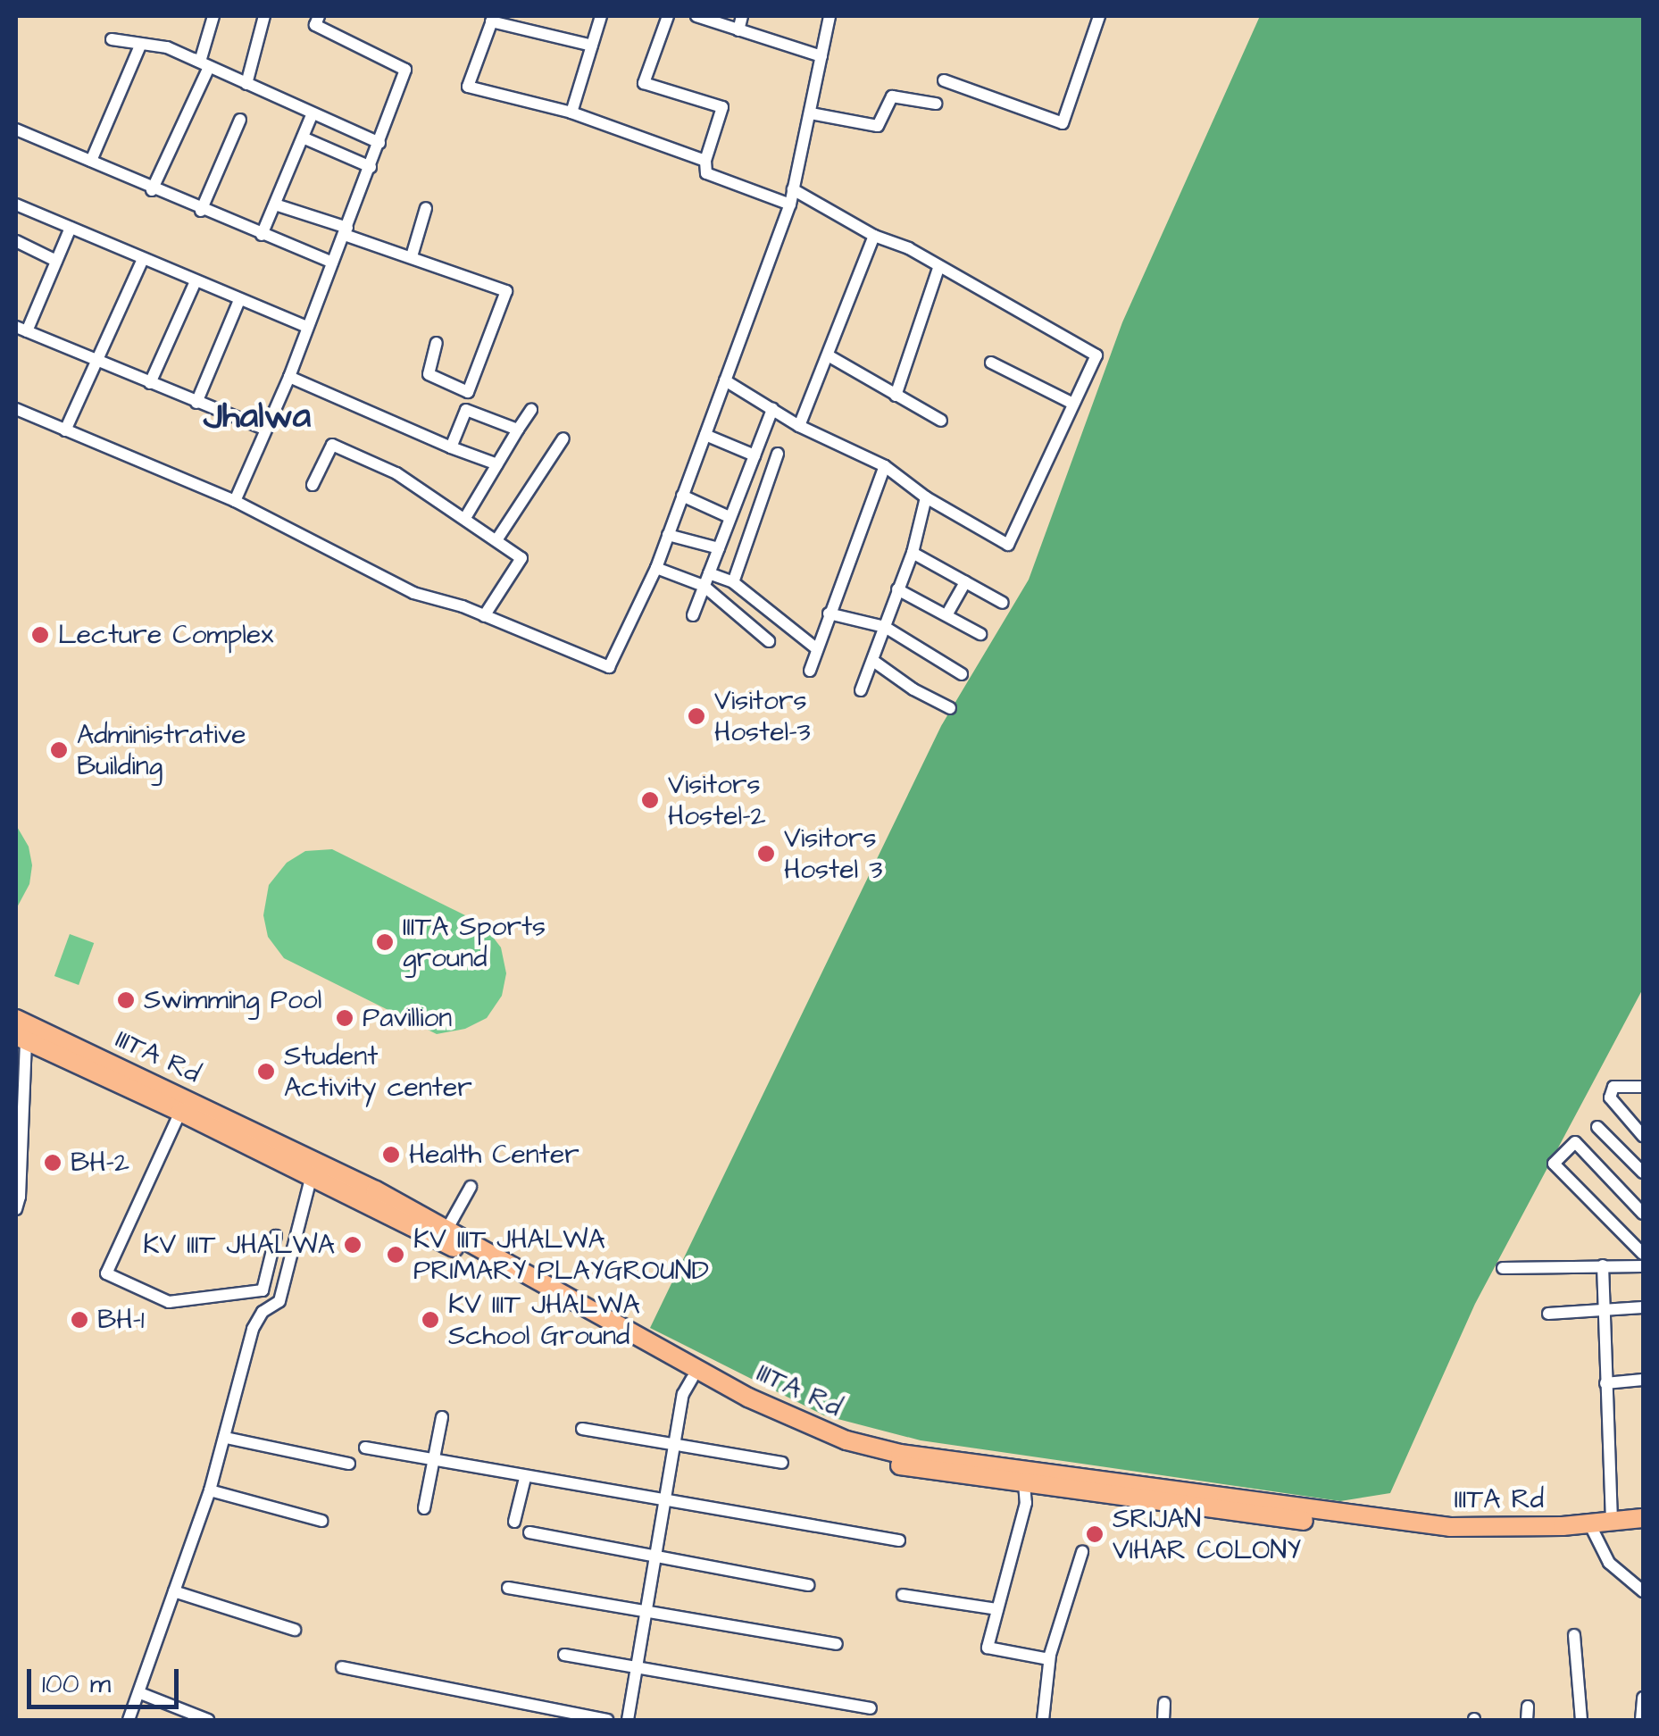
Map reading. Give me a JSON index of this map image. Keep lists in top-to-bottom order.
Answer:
{
  "streets": {
    "main road": ["IIITA Rd"]
  },
  "districts": ["Jhalwa"],
  "places": [
    "Lecture Complex",
    "Visitors Hostel-3",
    "Administrative Building",
    "Visitors Hostel-2",
    "Visitors Hostel 3",
    "IIITA Sports ground",
    "Swimming Pool",
    "Pavillion",
    "Student Activity center",
    "Health Center",
    "BH-2",
    "KV IIIT JHALWA",
    "KV IIIT JHALWA PRIMARY PLAYGROUND",
    "BH-1",
    "KV IIIT JHALWA School Ground",
    "SRIJAN VIHAR COLONY"
  ],
  "scale_bar": "100 m"
}
